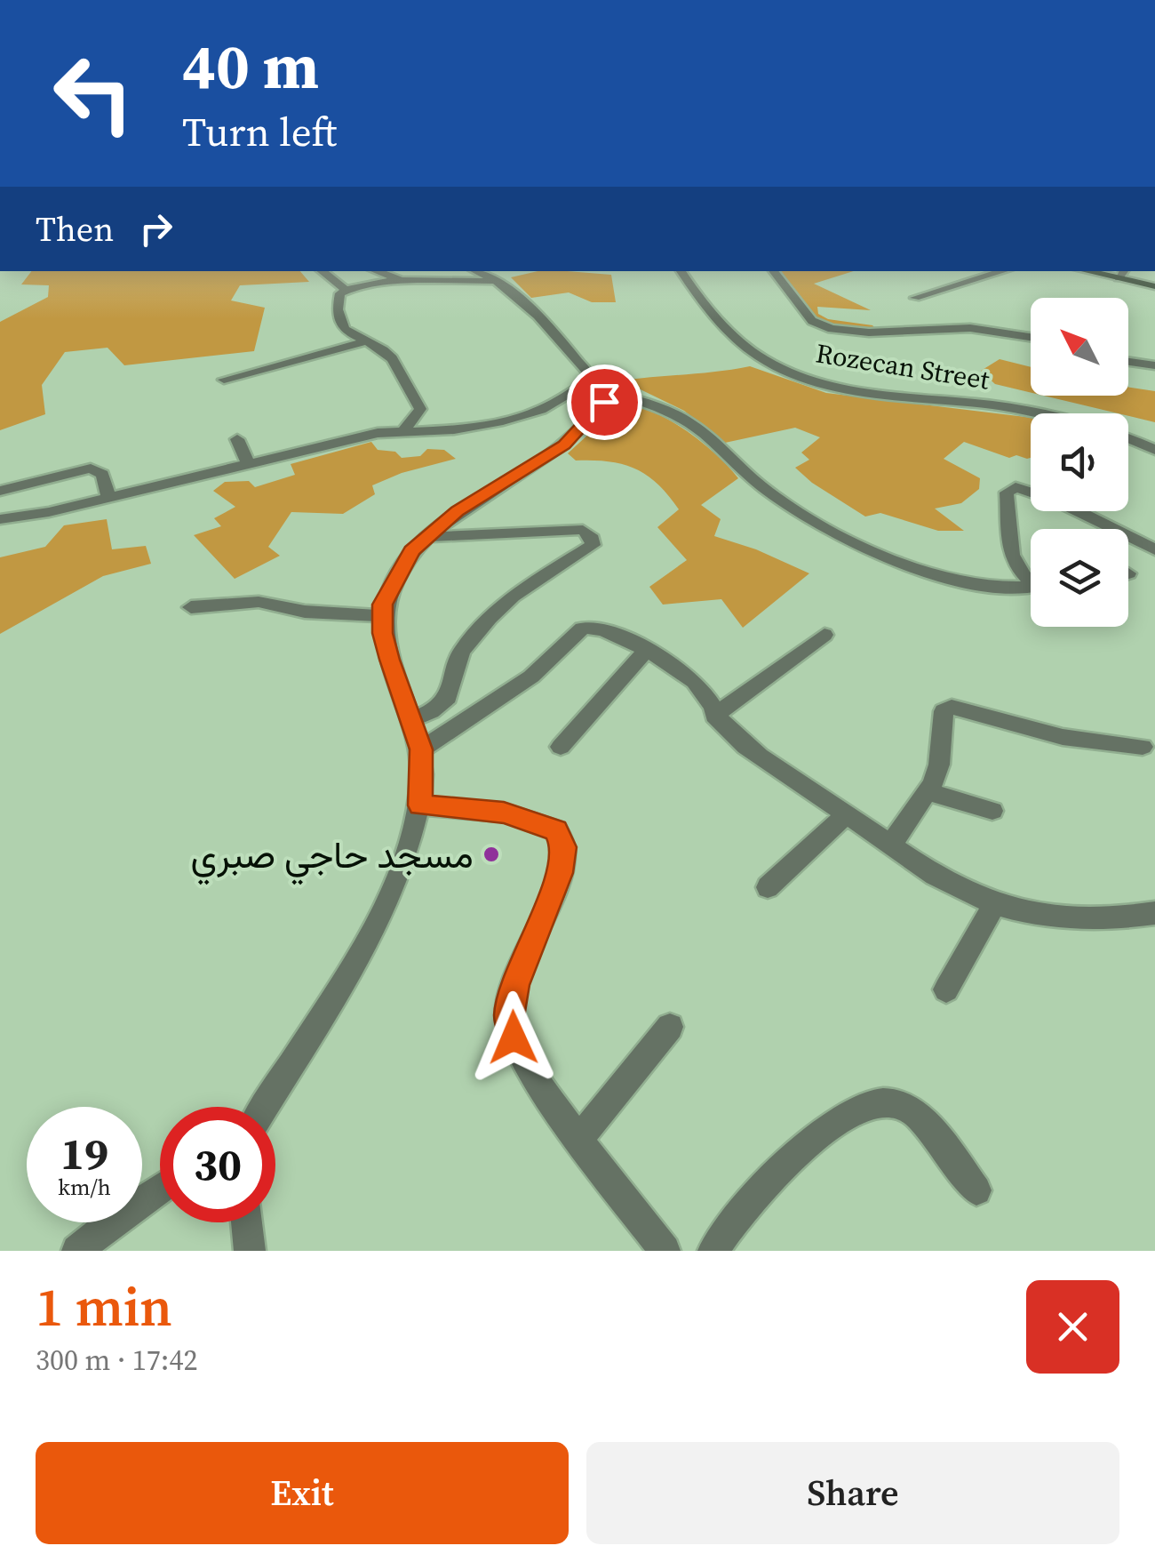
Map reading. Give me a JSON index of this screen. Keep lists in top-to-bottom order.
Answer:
{
  "streets": {
    "street": ["Rozecan Street"]
  },
  "places": ["مسجد حاجي صبري"],
  "north": "top left",
  "page": {
    "turn": ["40 m", "Turn left"],
    "then": "Then",
    "speed": "19 km/h",
    "limit": "30",
    "heading": ["1 min", "300 m · 17:42"],
    "buttons": ["Exit", "Share"]
  }
}
